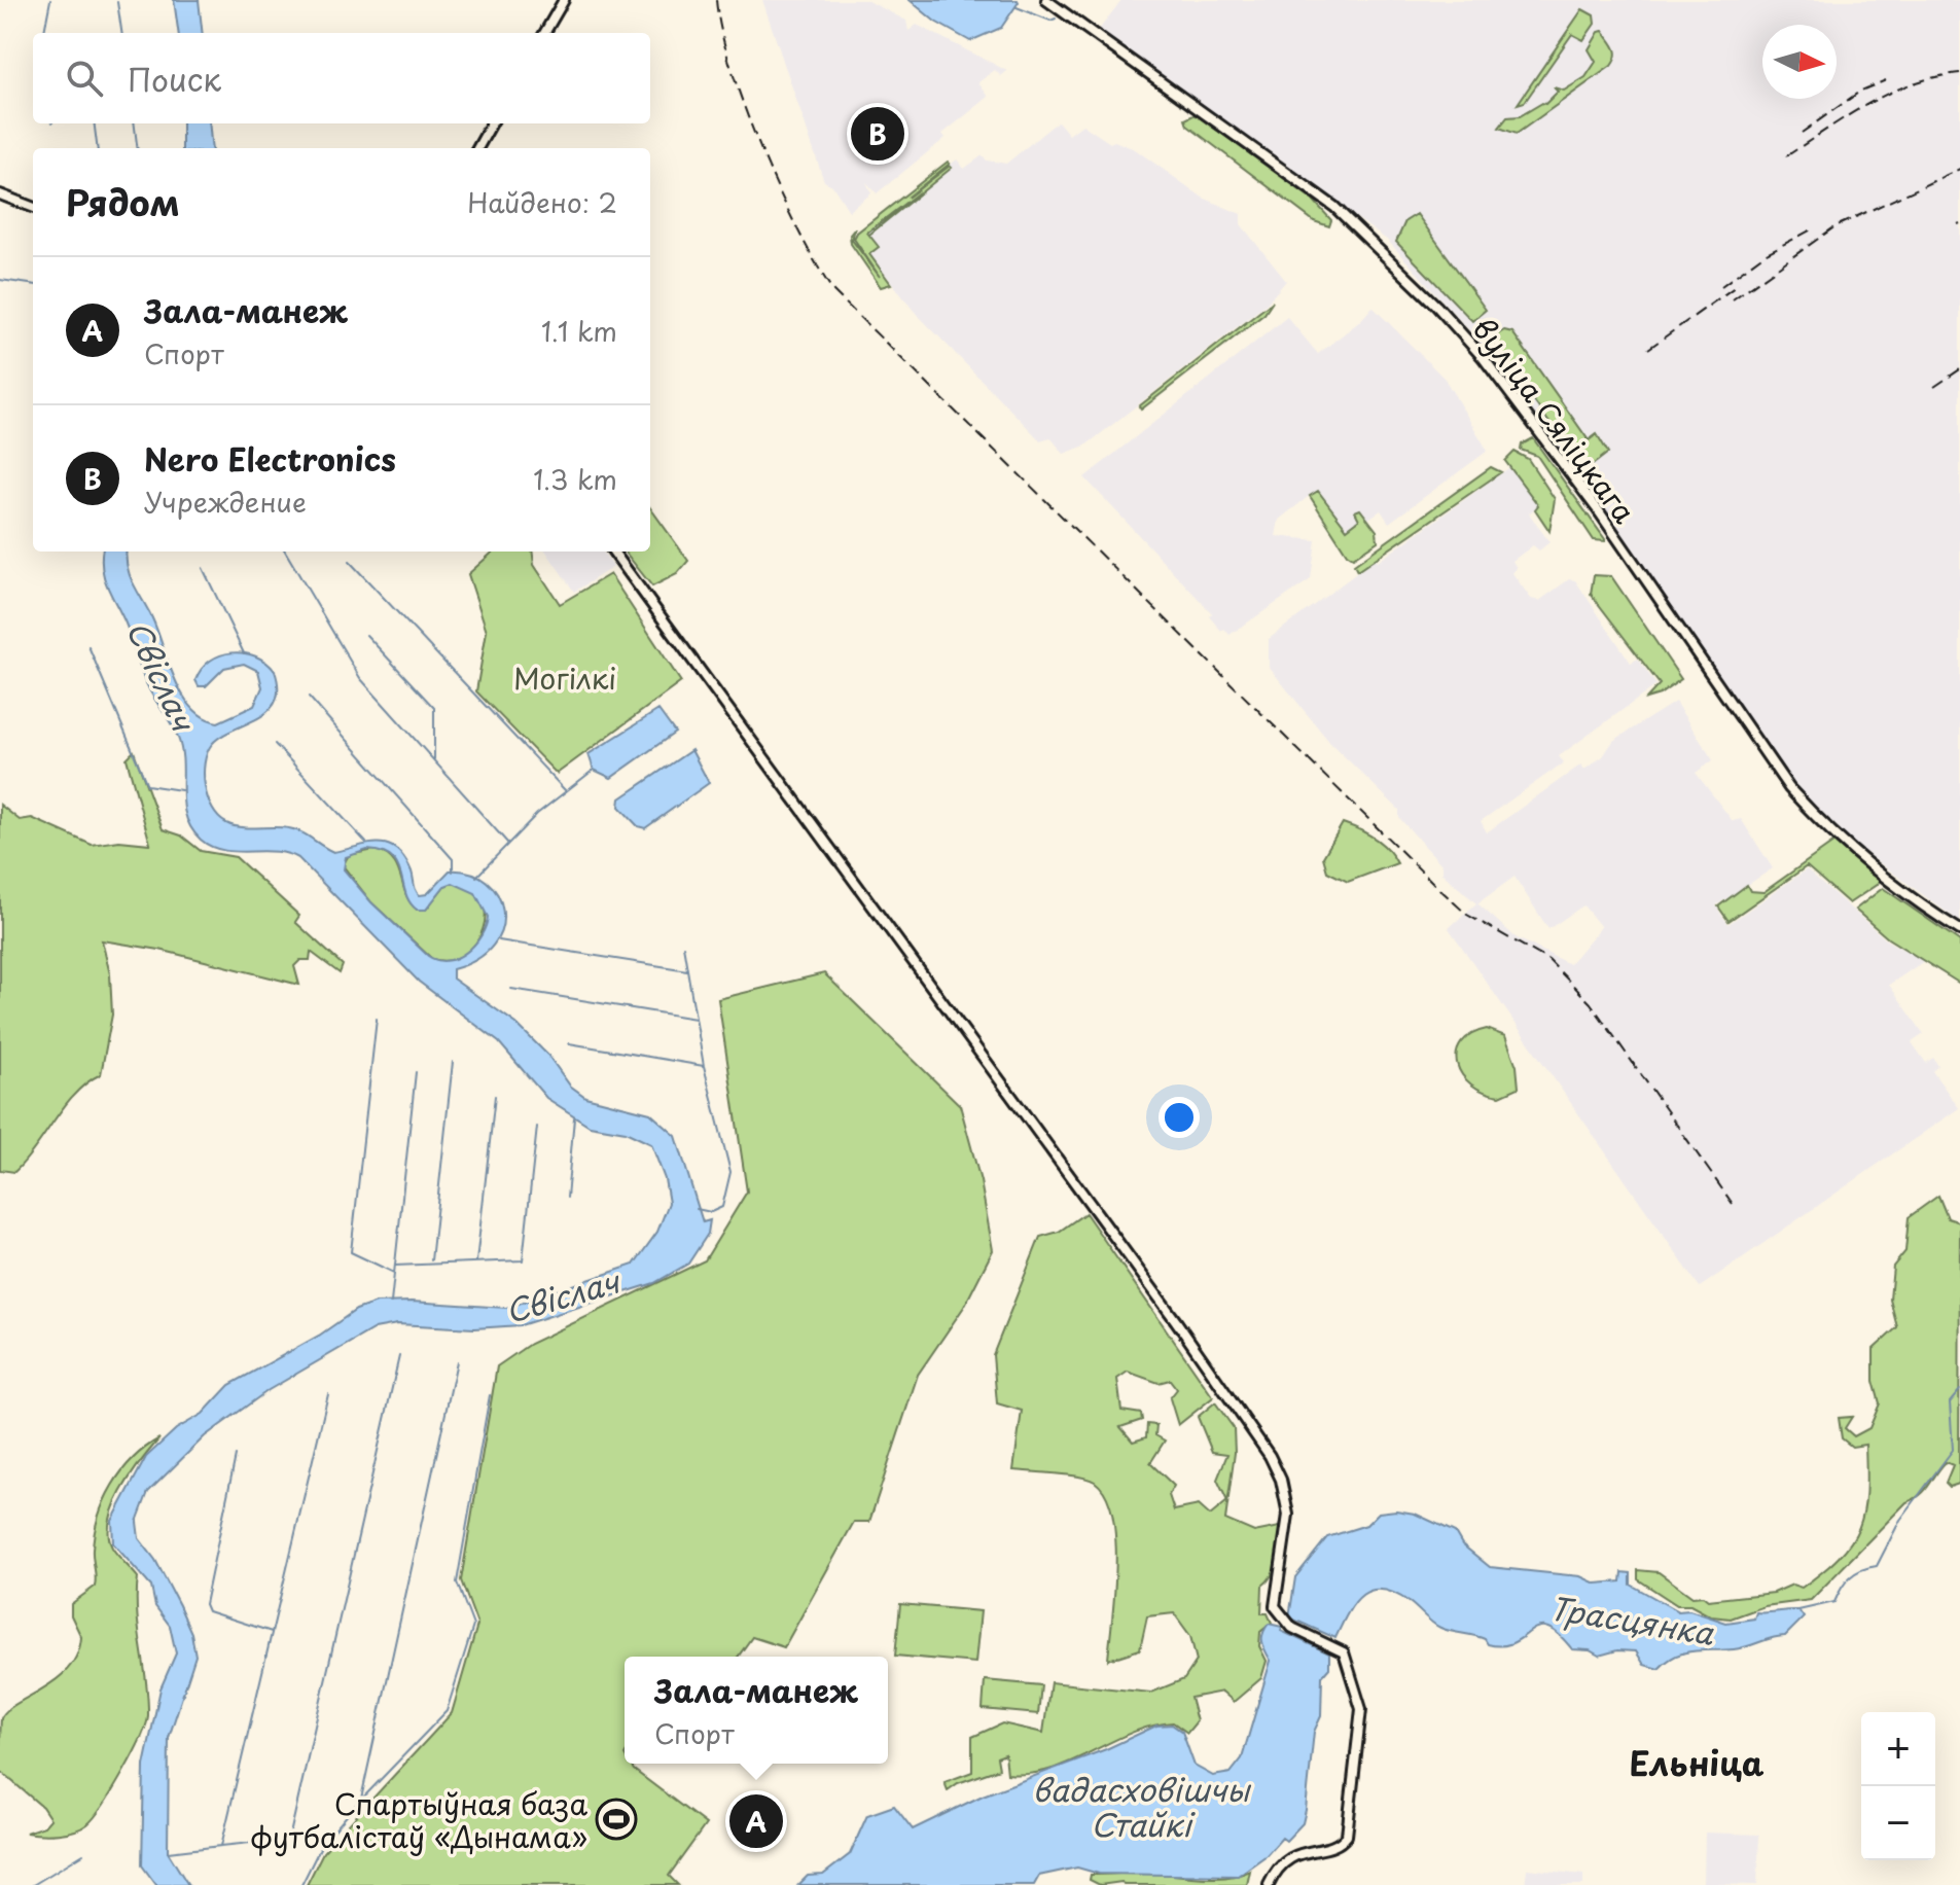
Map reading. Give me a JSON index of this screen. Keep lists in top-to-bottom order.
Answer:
{
  "streets": {
    "main road": ["вуліца Сяліцкага"]
  },
  "districts": ["Ельніца"],
  "water": ["Свіслач", "Трасцянка", "вадасховішчы Стайкі"],
  "parks": ["Могілкі"],
  "places": {
    "sports": ["Спартыўная база футбалістаў «Дынама»"]
  },
  "north": "right",
  "page": {
    "search": "Поиск",
    "pins": ["B", "A"],
    "heading": ["Рядом", "Найдено: 2"],
    "list": [
      {
        "mark": "A",
        "name": "Зала-манеж",
        "note": "Спорт",
        "value": "1.1 km"
      },
      {
        "mark": "B",
        "name": "Nero Electronics",
        "note": "Учреждение",
        "value": "1.3 km"
      }
    ],
    "popup": ["Зала-манеж", "Спорт"],
    "map_buttons": ["+", "−"]
  }
}
